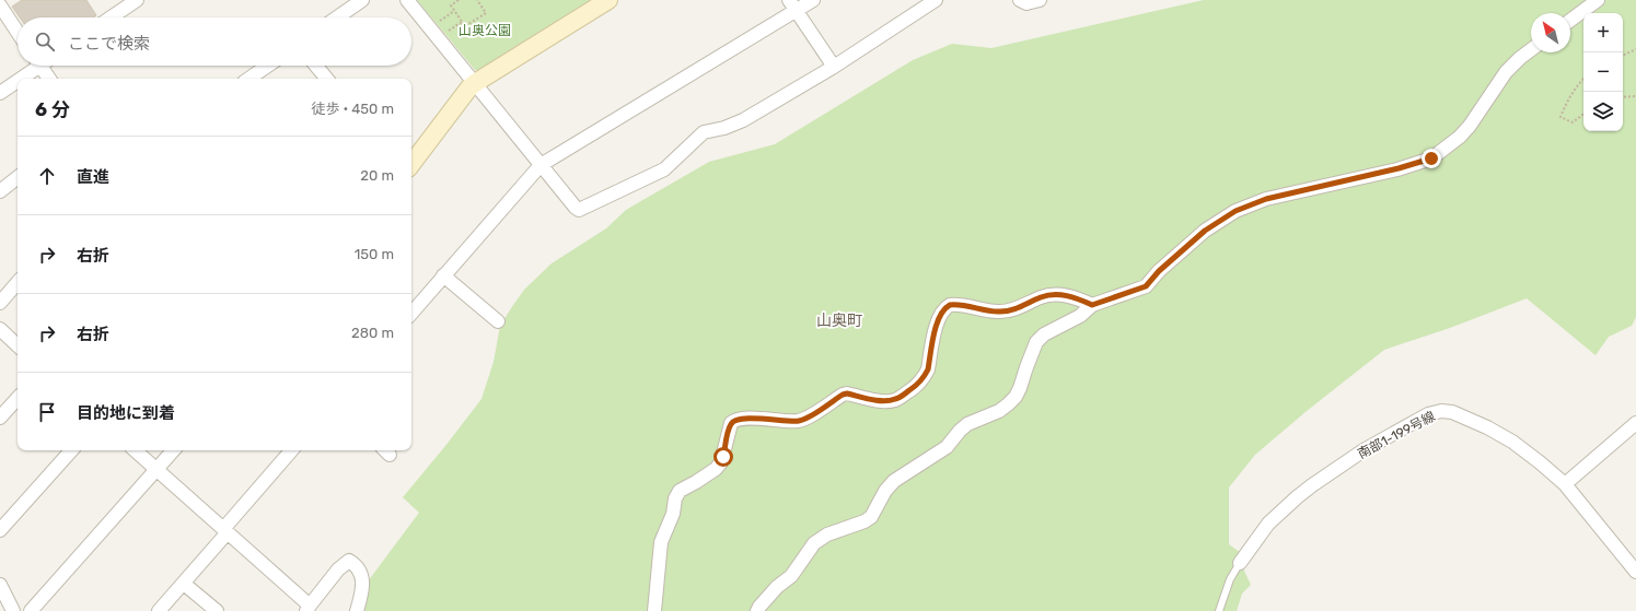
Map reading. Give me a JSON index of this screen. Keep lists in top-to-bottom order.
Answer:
{
  "streets": {
    "street": ["南部1-199号線"]
  },
  "districts": ["山奥町"],
  "parks": ["山奥公園"],
  "north": "top left",
  "page": {
    "map_buttons": ["+", "−"],
    "search": "ここで検索",
    "heading": ["6 分", "徒歩 · 450 m"],
    "list": [
      ["直進", "20 m"],
      ["右折", "150 m"],
      ["右折", "280 m"],
      "目的地に到着"
    ]
  }
}
